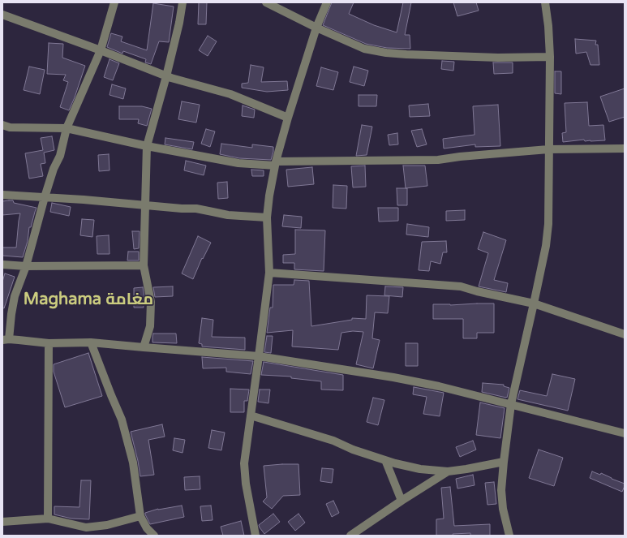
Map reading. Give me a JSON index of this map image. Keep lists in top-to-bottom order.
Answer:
{
  "districts": ["Maghama مغامة"]
}
